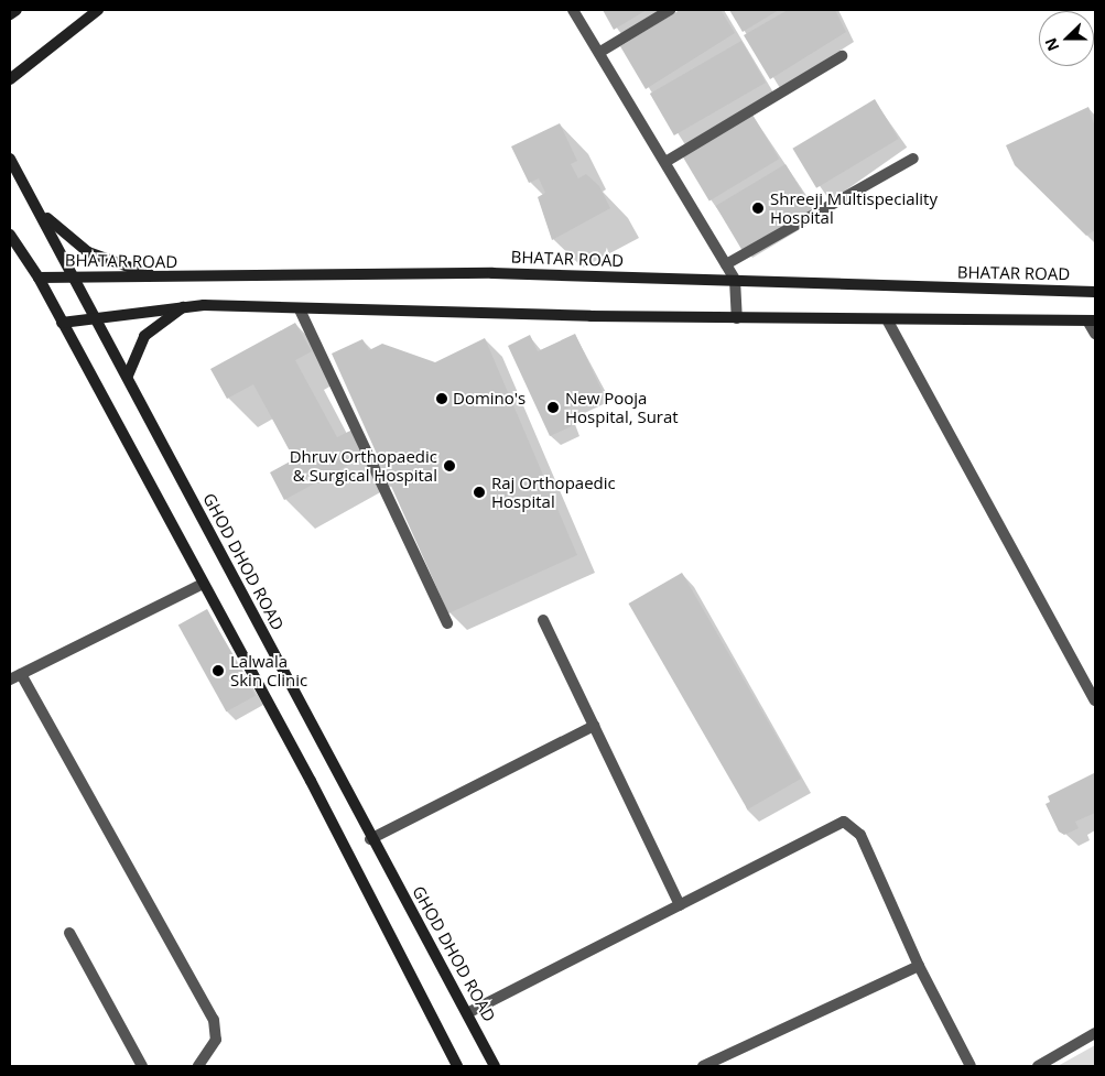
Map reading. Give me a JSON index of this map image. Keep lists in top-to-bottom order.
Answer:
{
  "streets": {
    "main road": ["BHATAR ROAD", "GHOD DHOD ROAD"]
  },
  "crossings": [
    ["BHATAR ROAD", "GHOD DHOD ROAD"]
  ],
  "places": [
    "Shreeji Multispeciality Hospital",
    "Domino's",
    "New Pooja Hospital, Surat",
    "Dhruv Orthopaedic & Surgical Hospital",
    "Raj Orthopaedic Hospital",
    "Lalwala Skin Clinic"
  ],
  "north": "left"
}
